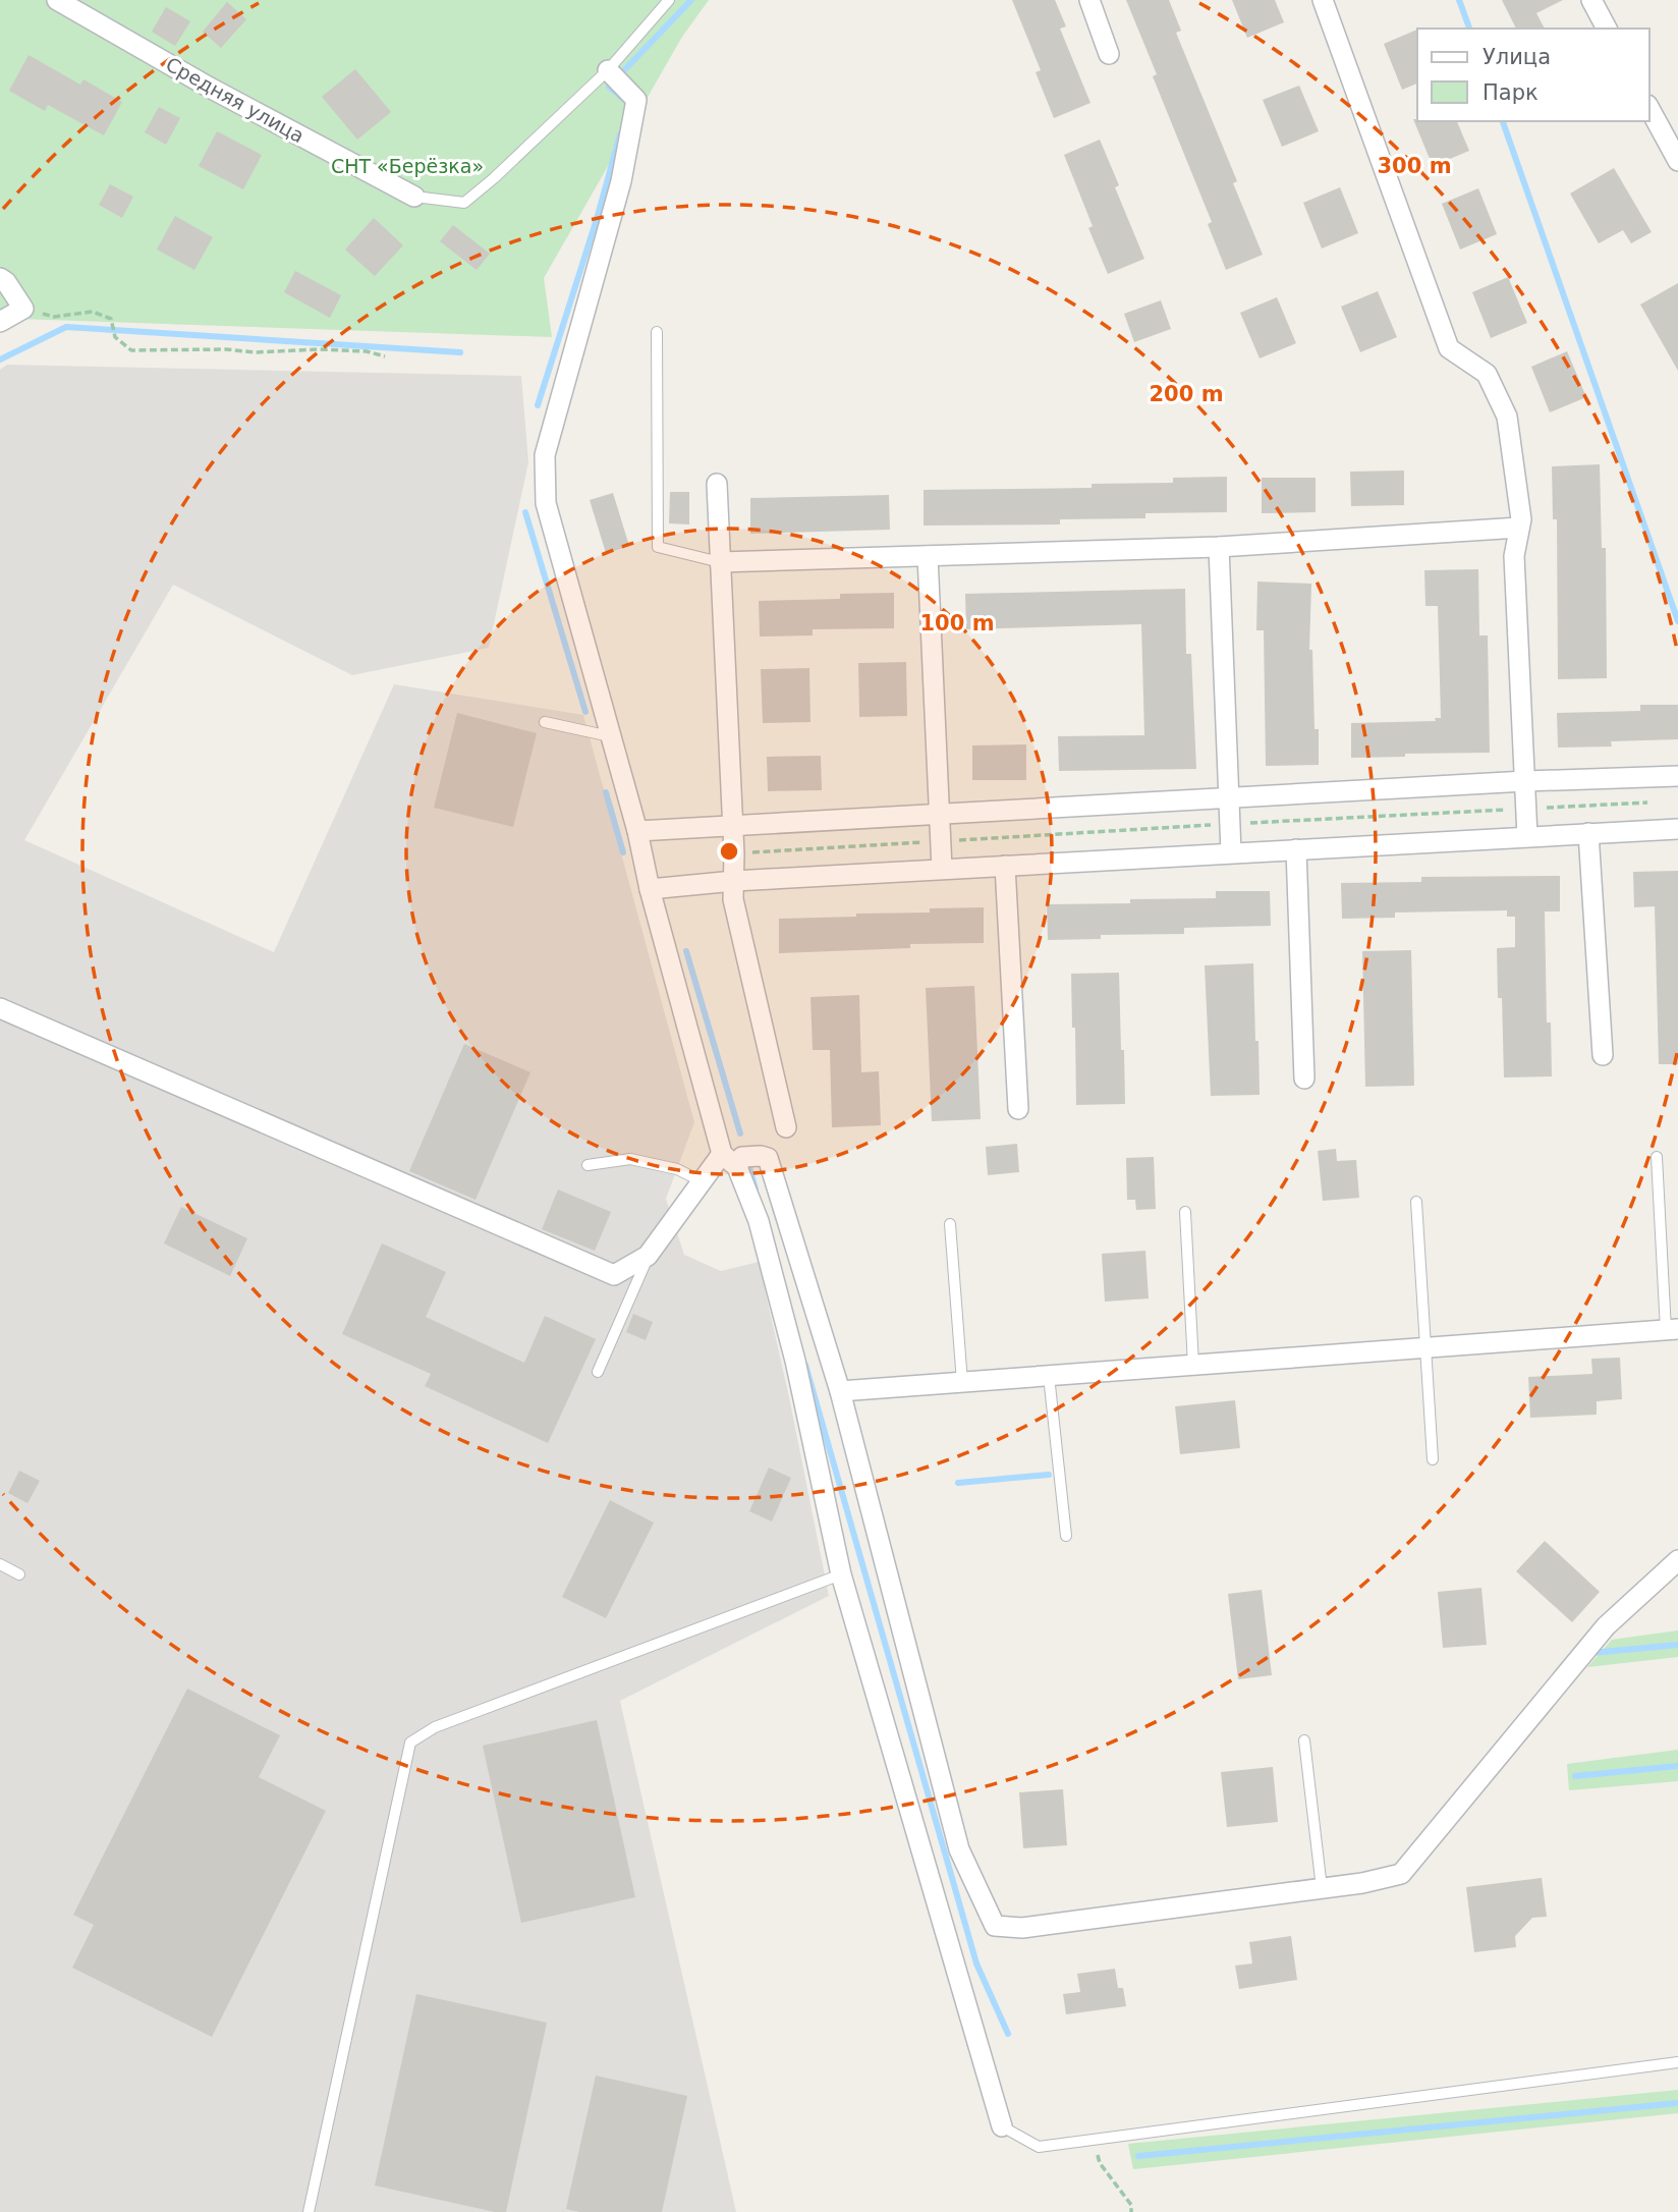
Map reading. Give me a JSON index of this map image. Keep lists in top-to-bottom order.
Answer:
{
  "streets": {
    "street": ["Средняя улица"]
  },
  "parks": ["СНТ «Берёзка»"],
  "legend": ["Улица", "Парк"],
  "rings": ["300 m", "200 m", "100 m"]
}
